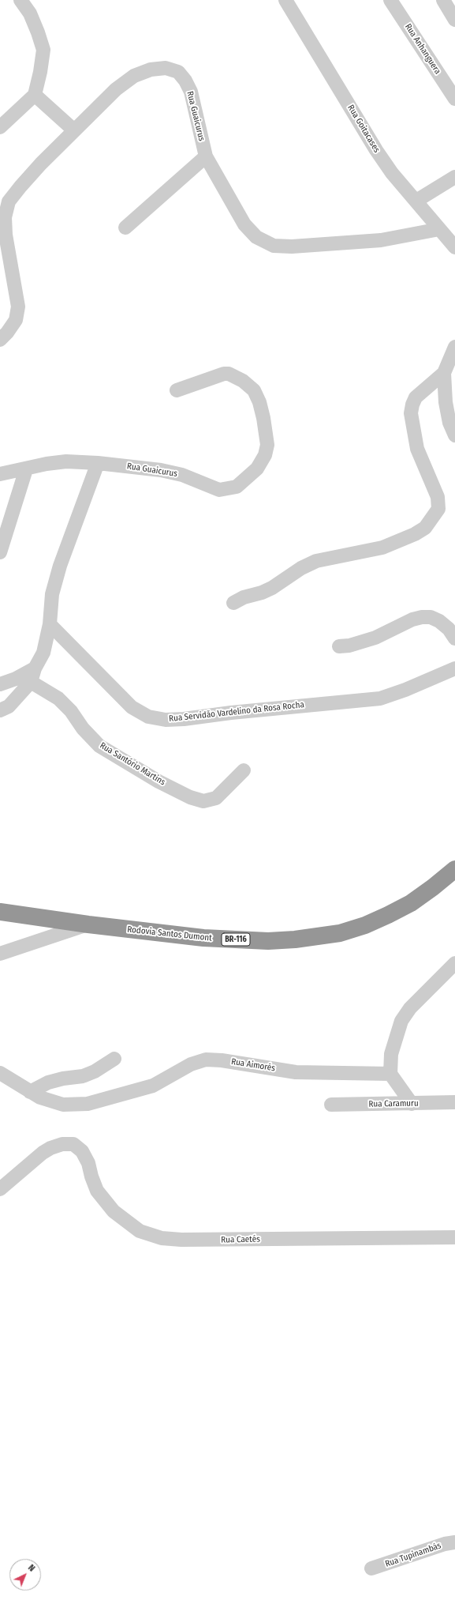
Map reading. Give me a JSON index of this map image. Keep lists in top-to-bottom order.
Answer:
{
  "streets": {
    "highway": ["Rodovia Santos Dumont", "BR-116"],
    "street": [
      "Rua Anhanguera",
      "Rua Guaicurus",
      "Rua Goitacases",
      "Rua Servidão Vardelino da Rosa Rocha",
      "Rua Santório Martins",
      "Rua Aimorés",
      "Rua Caramuru",
      "Rua Caetés",
      "Rua Tupinambás"
    ]
  },
  "crossings": [
    ["Rua Guaicurus", "Rua Goitacases"]
  ],
  "north": "top right"
}
